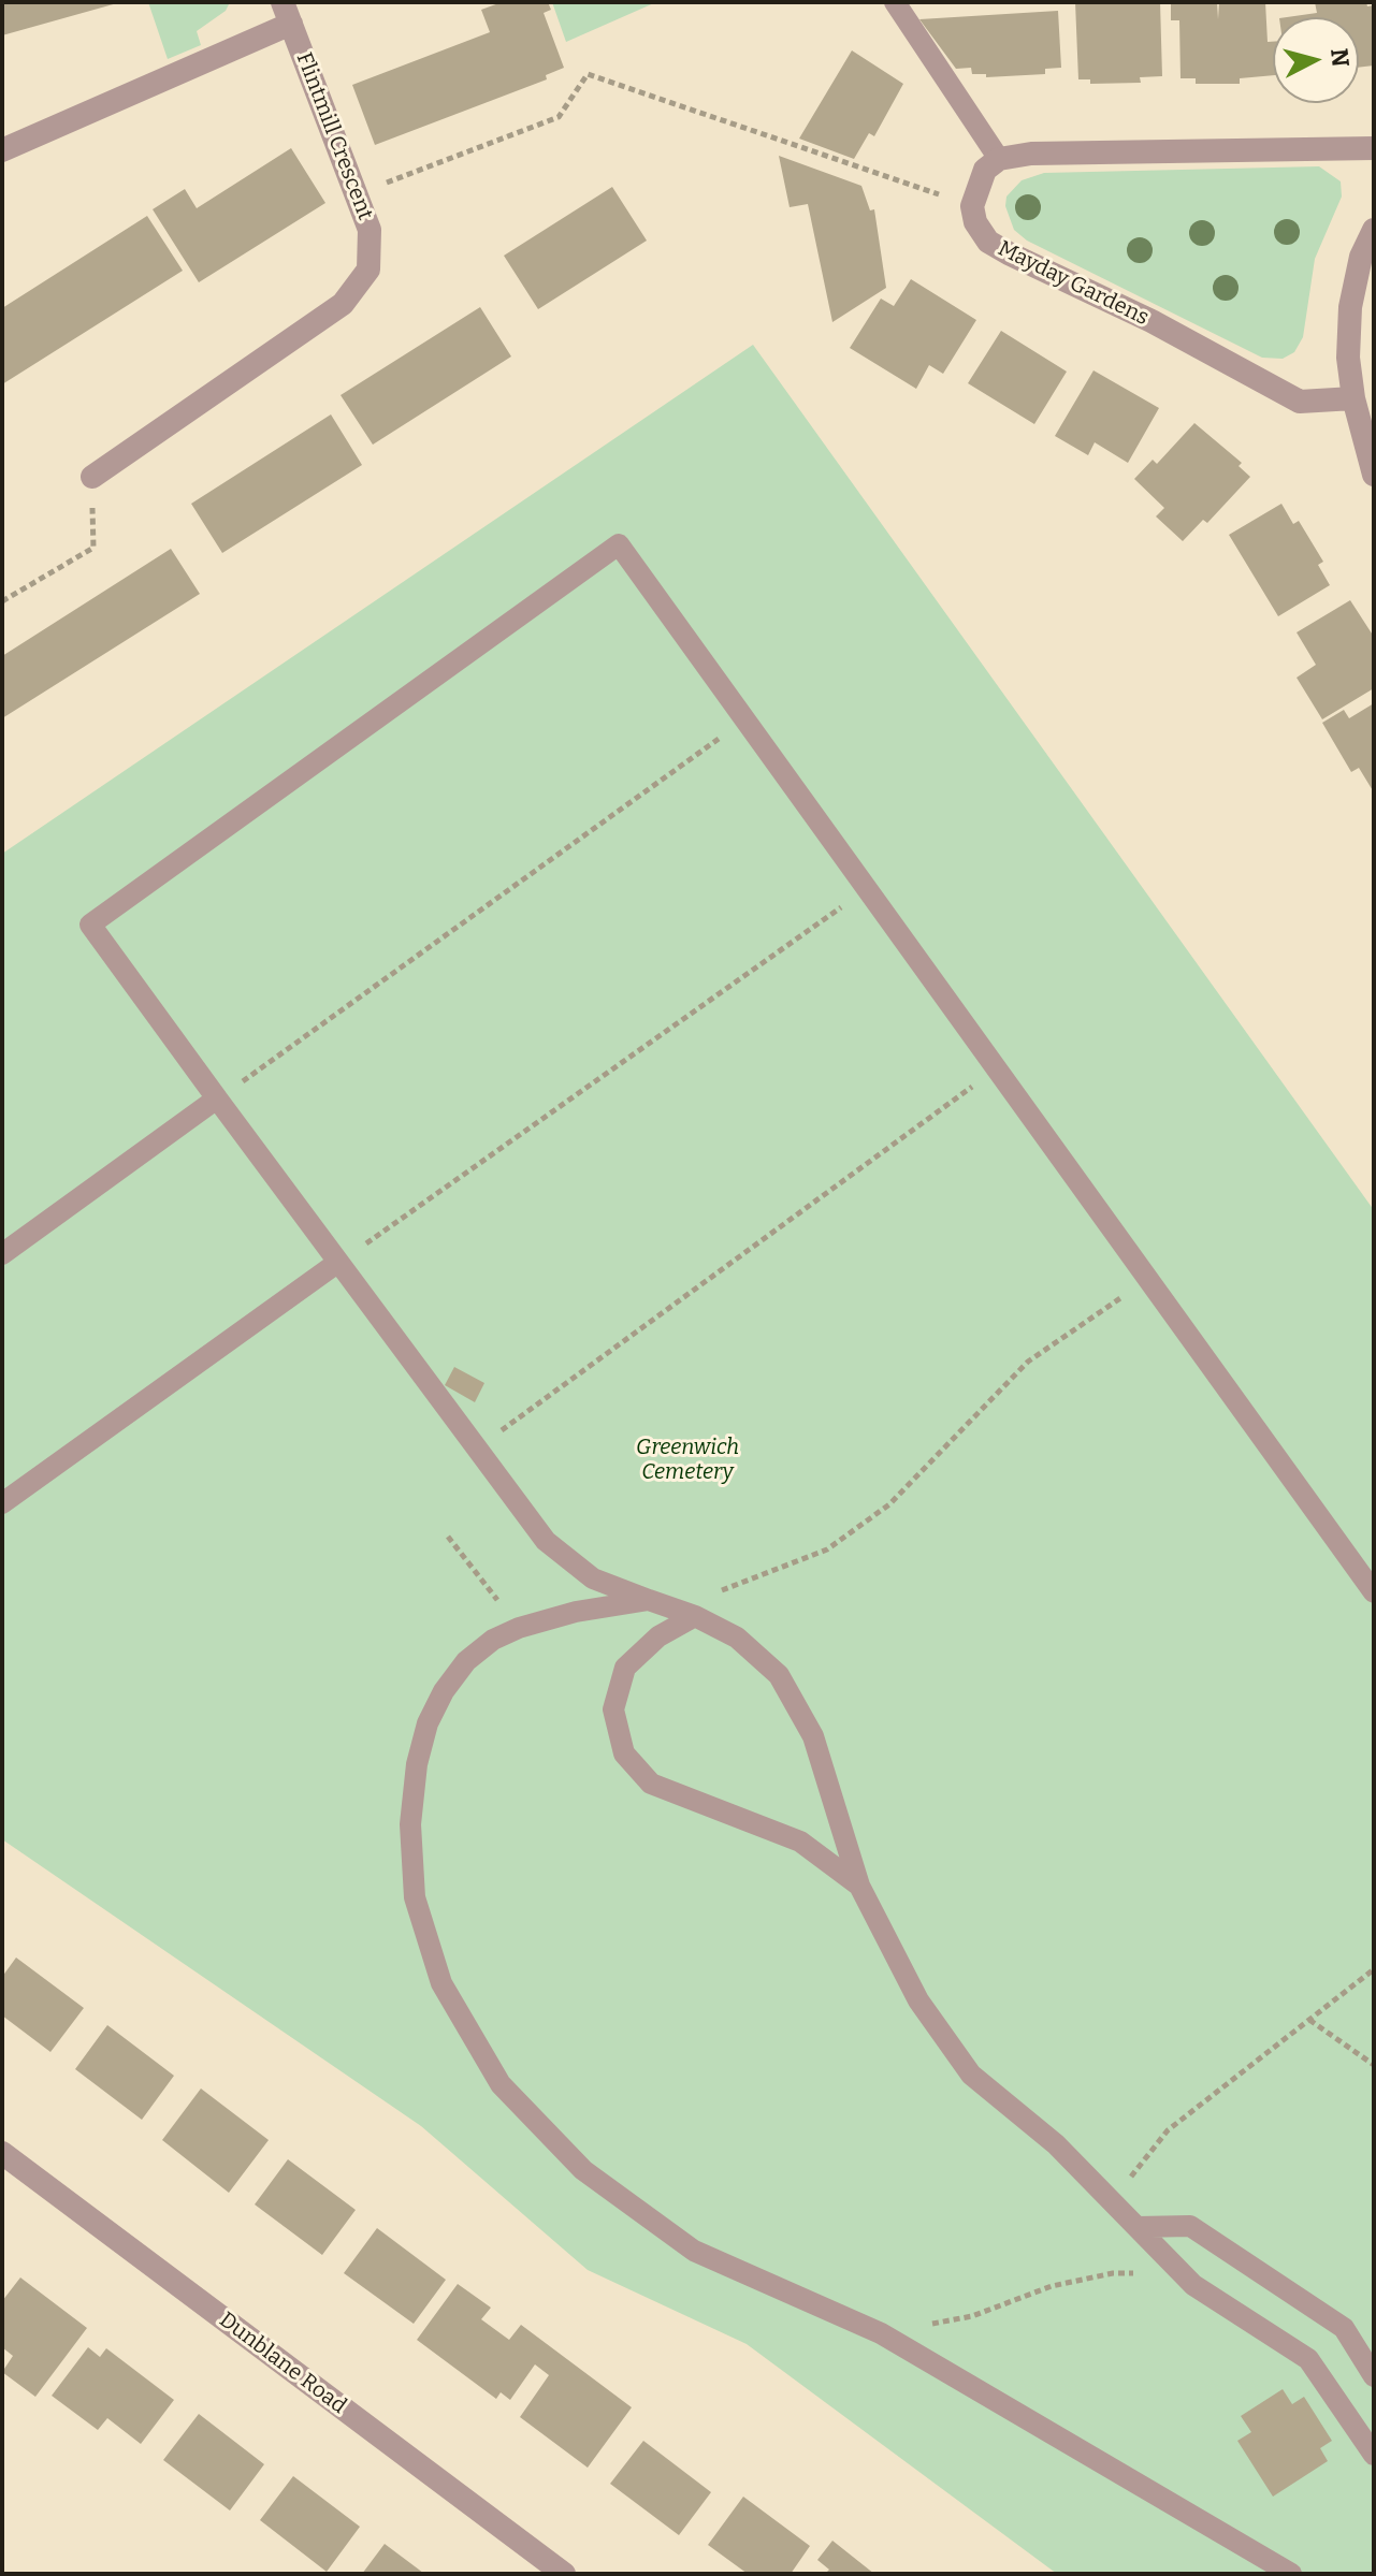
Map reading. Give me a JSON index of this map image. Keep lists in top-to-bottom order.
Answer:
{
  "streets": {
    "street": ["Flintmill Crescent", "Mayday Gardens", "Dunblane Road"]
  },
  "parks": ["Greenwich Cemetery"],
  "north": "right"
}
